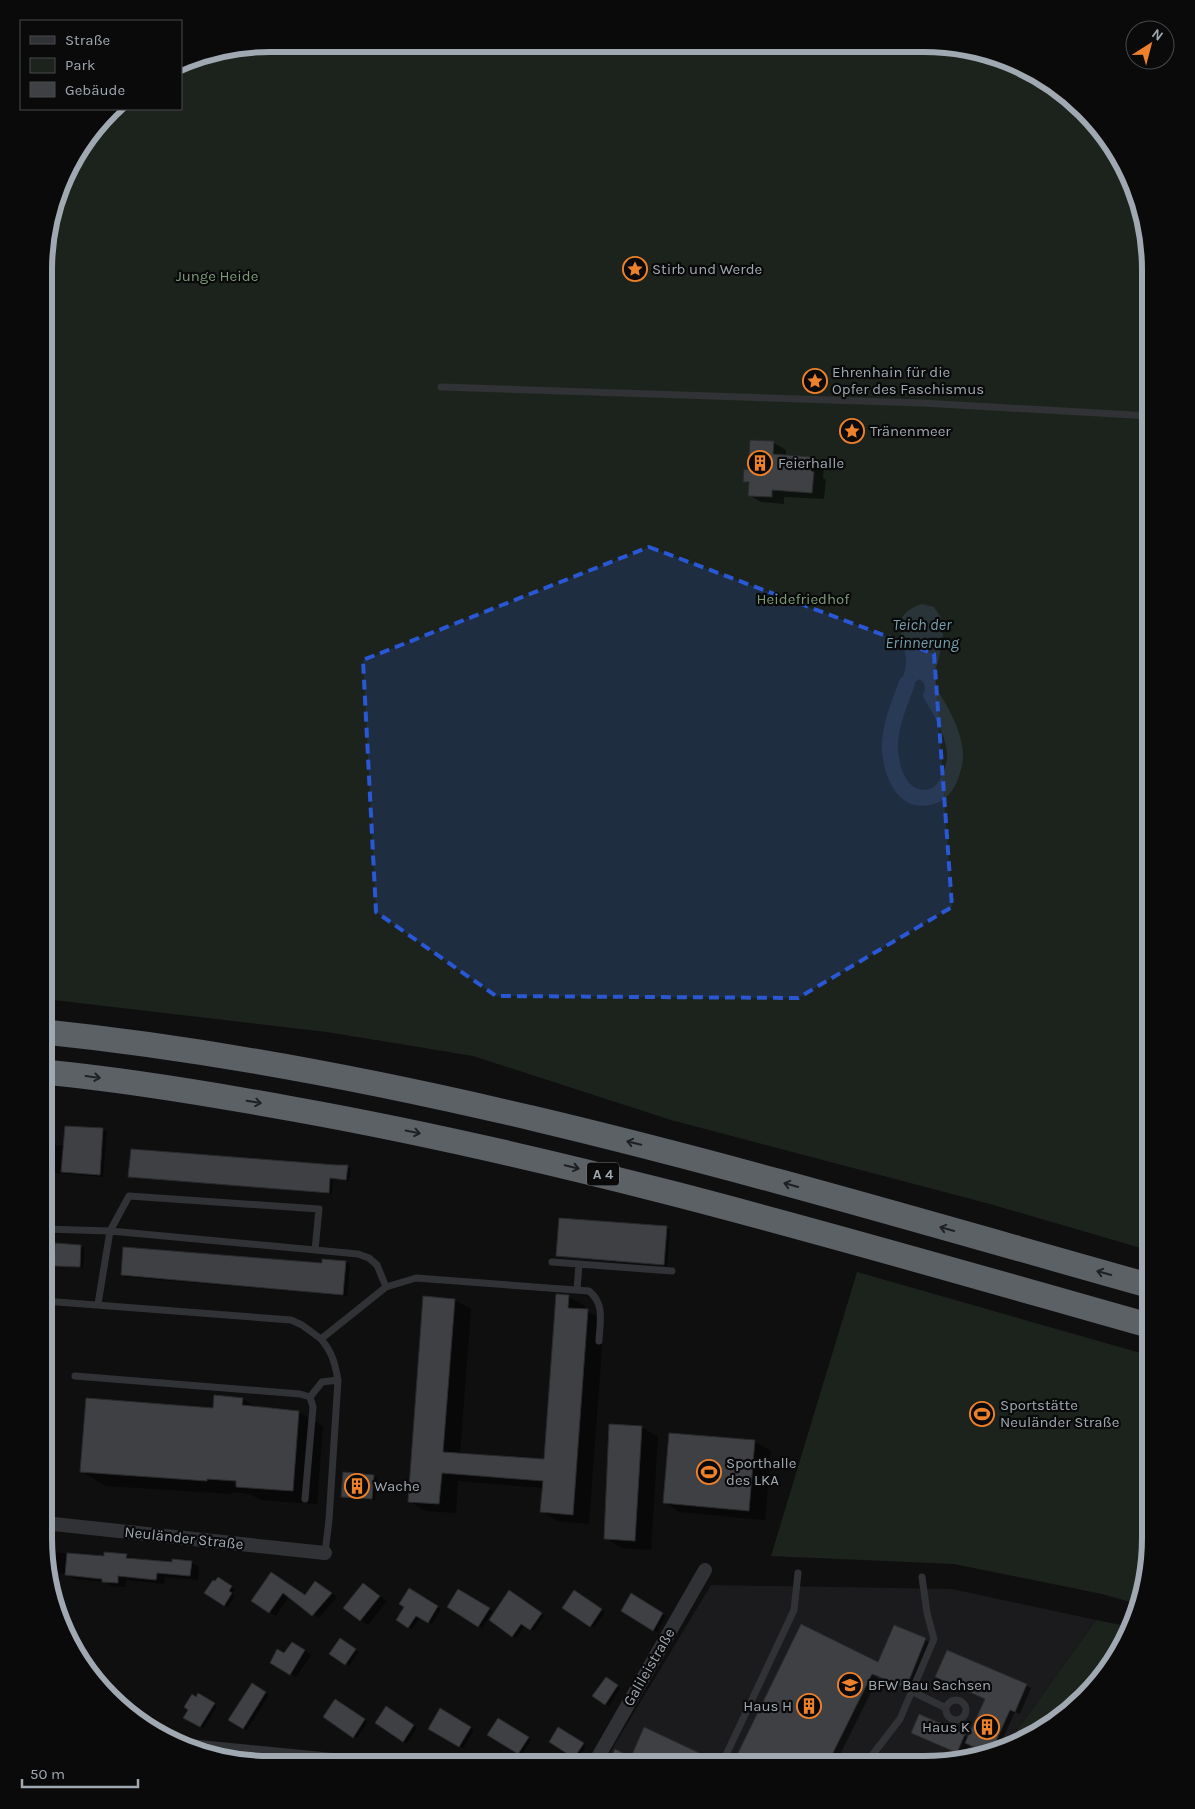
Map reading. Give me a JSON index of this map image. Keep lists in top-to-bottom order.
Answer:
{
  "streets": {
    "highway": ["A 4"],
    "street": ["Neuländer Straße", "Galileistraße"]
  },
  "water": ["Teich der Erinnerung"],
  "parks": ["Junge Heide", "Heidefriedhof"],
  "places": {
    "place": ["Stirb und Werde", "Ehrenhain für die Opfer des Faschismus", "Tränenmeer"],
    "building": [
      "Feierhalle",
      "Wache",
      "Haus H",
      "Haus K"
    ],
    "sports": ["Sportstätte Neuländer Straße", "Sporthalle des LKA"],
    "school or university": ["BFW Bau Sachsen"]
  },
  "legend": ["Straße", "Park", "Gebäude"],
  "scale_bar": "50 m",
  "north": "top right"
}
